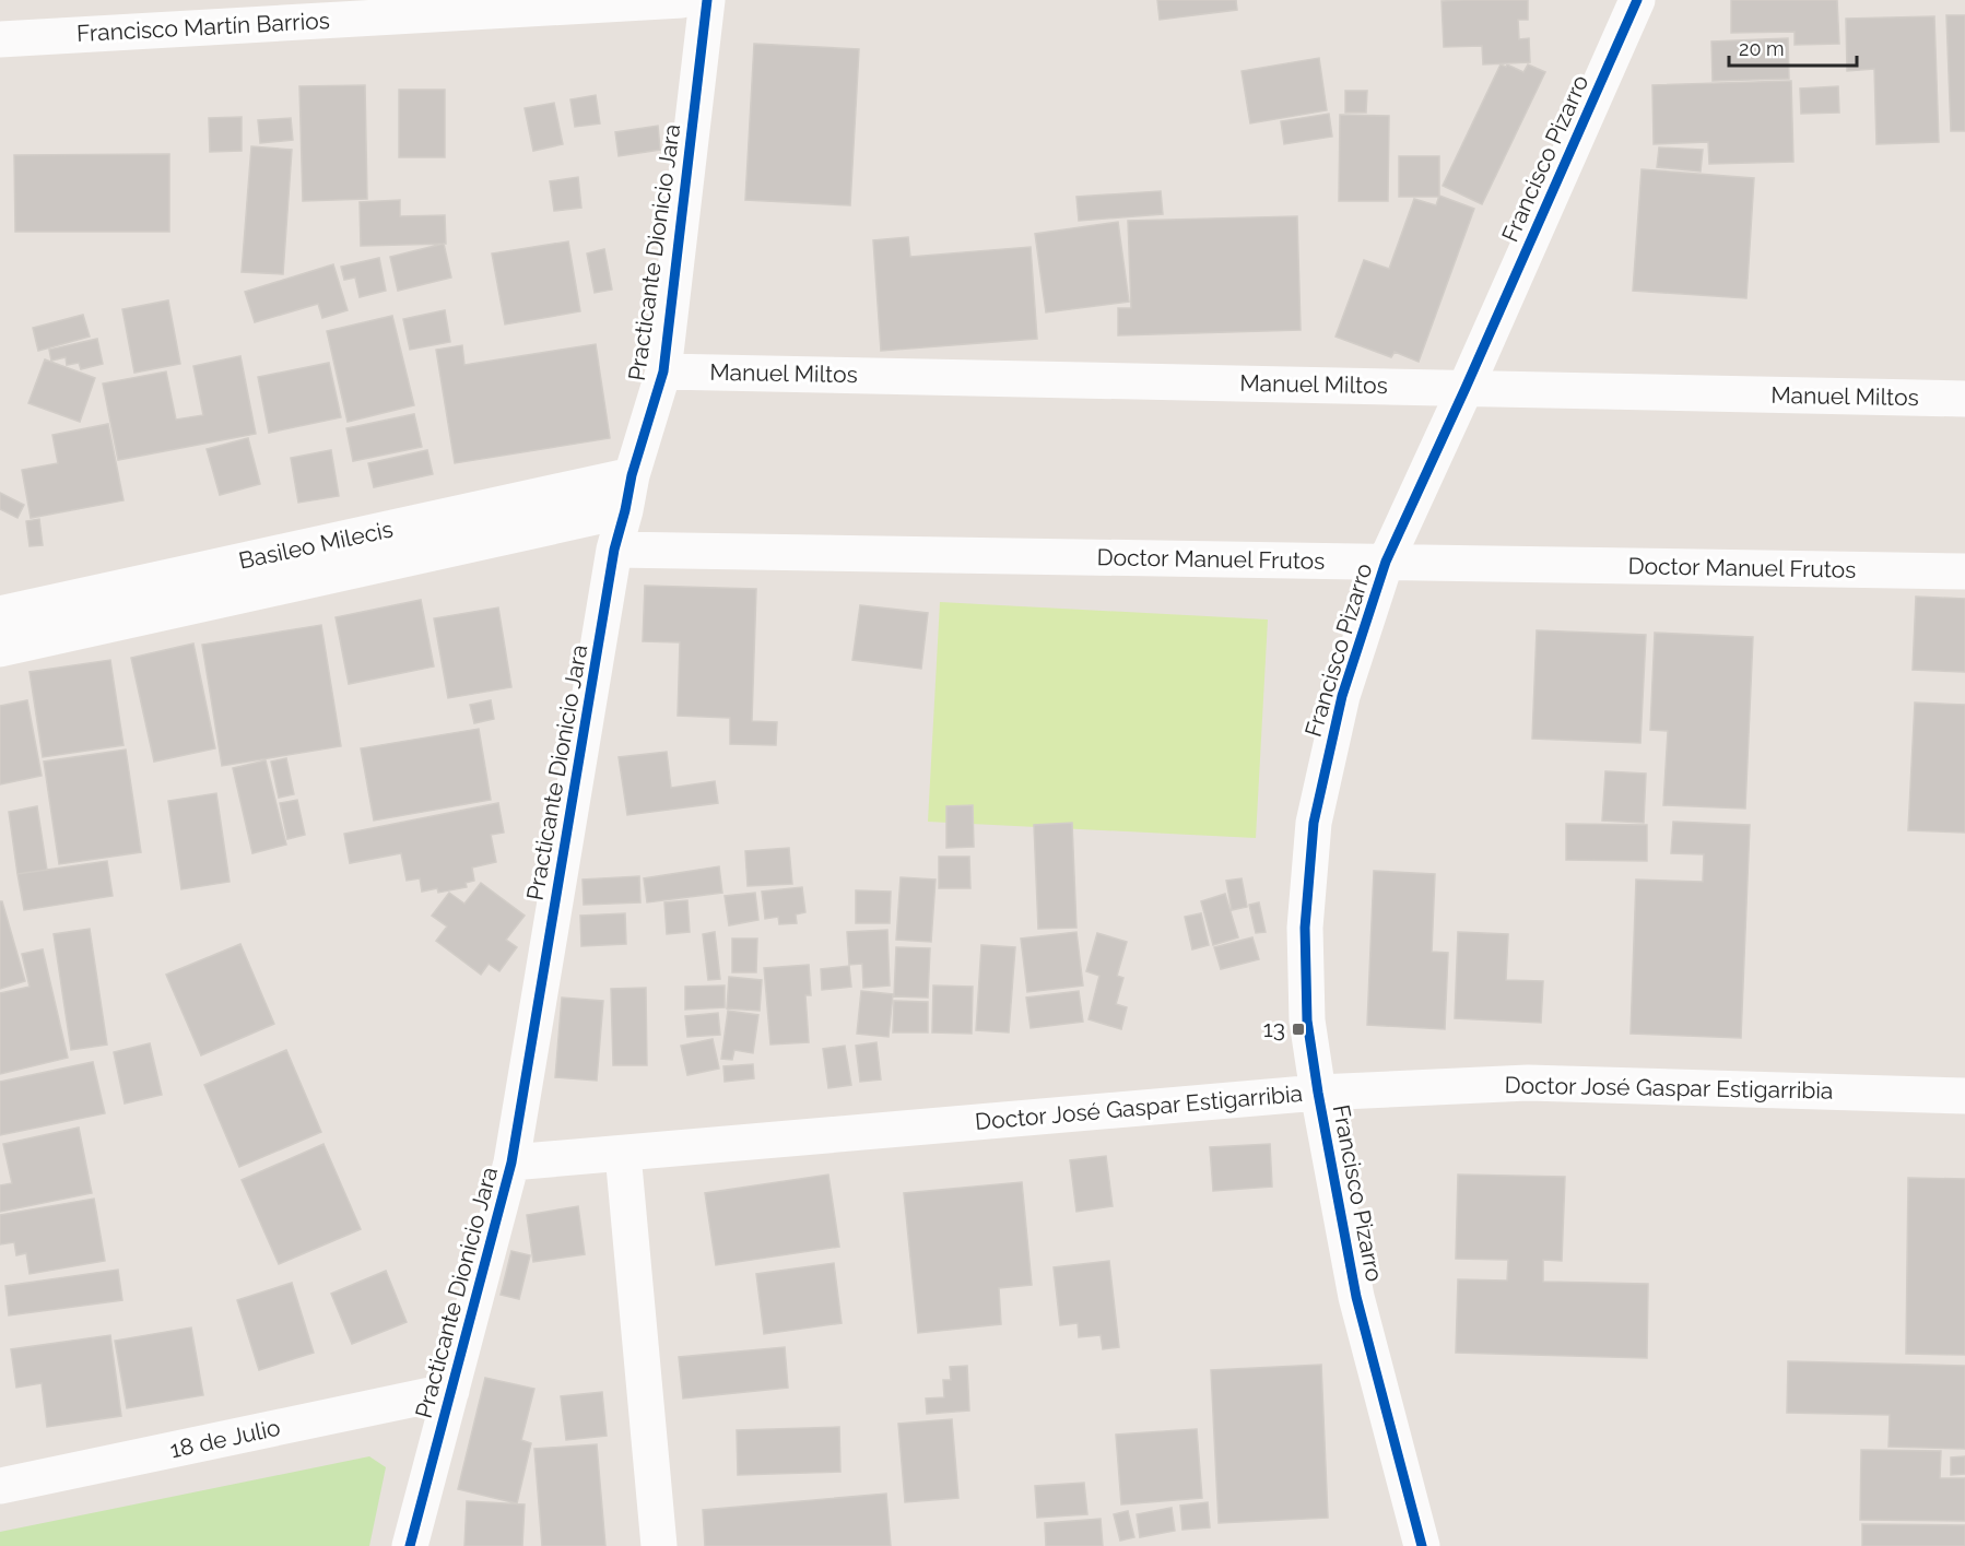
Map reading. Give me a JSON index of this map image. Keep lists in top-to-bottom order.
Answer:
{
  "streets": {
    "street": [
      "Francisco Martín Barrios",
      "Francisco Pizarro",
      "Practicante Dionicio Jara",
      "Manuel Miltos",
      "Basileo Milecis",
      "Doctor Manuel Frutos",
      "Doctor José Gaspar Estigarribia",
      "18 de Julio"
    ]
  },
  "crossings": [
    ["Francisco Pizarro", "Manuel Miltos"],
    ["Francisco Pizarro", "Doctor Manuel Frutos"],
    ["Francisco Pizarro", "Doctor José Gaspar Estigarribia"],
    ["Practicante Dionicio Jara", "Manuel Miltos"],
    ["Practicante Dionicio Jara", "Basileo Milecis"],
    ["Practicante Dionicio Jara", "Doctor Manuel Frutos"],
    ["Practicante Dionicio Jara", "Doctor José Gaspar Estigarribia"],
    ["Practicante Dionicio Jara", "18 de Julio"]
  ],
  "places": {
    "transit": ["13"]
  },
  "scale_bar": "20 m"
}
